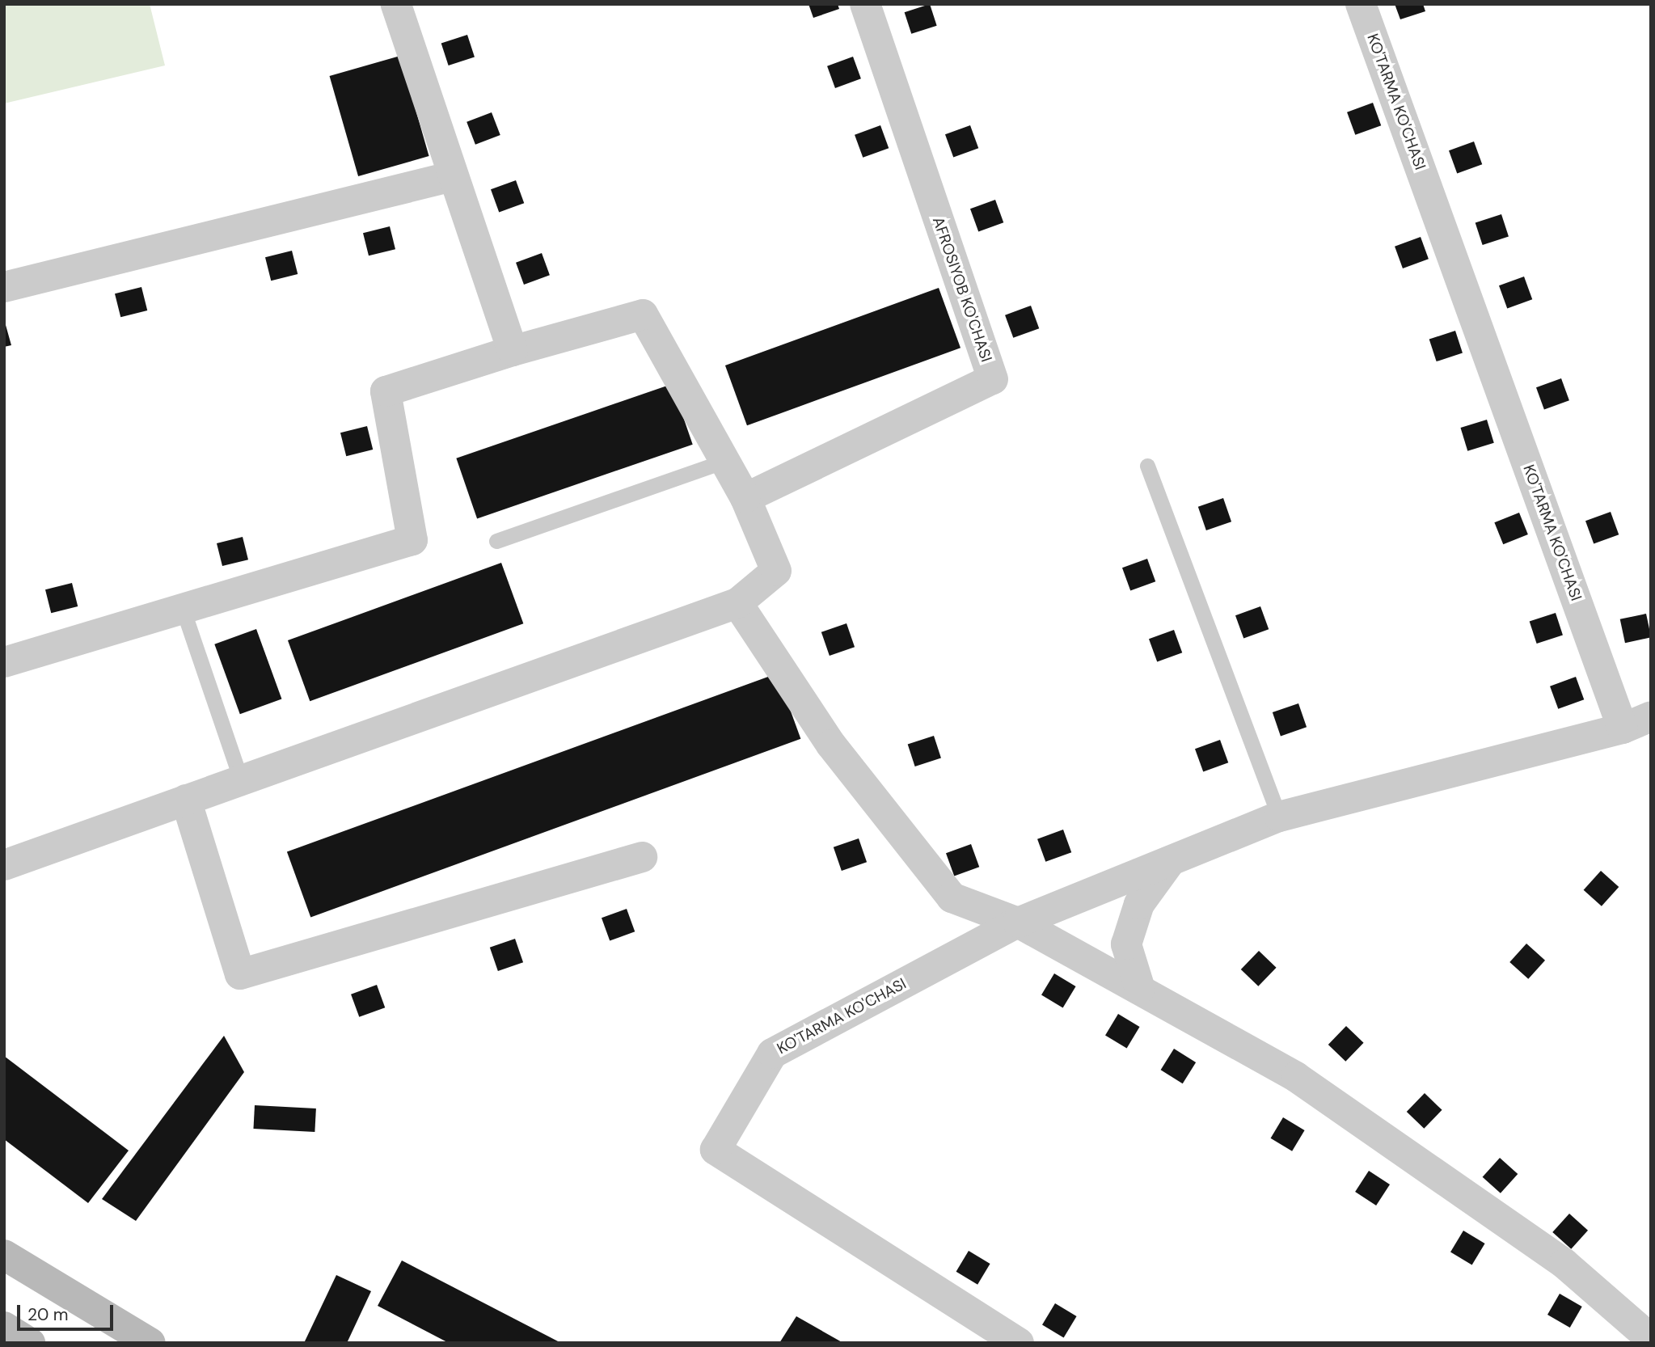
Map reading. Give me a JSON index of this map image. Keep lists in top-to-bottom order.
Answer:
{
  "streets": {
    "street": ["KO'TARMA KO'CHASI", "AFROSIYOB KO'CHASI"]
  },
  "scale_bar": "20 m"
}
